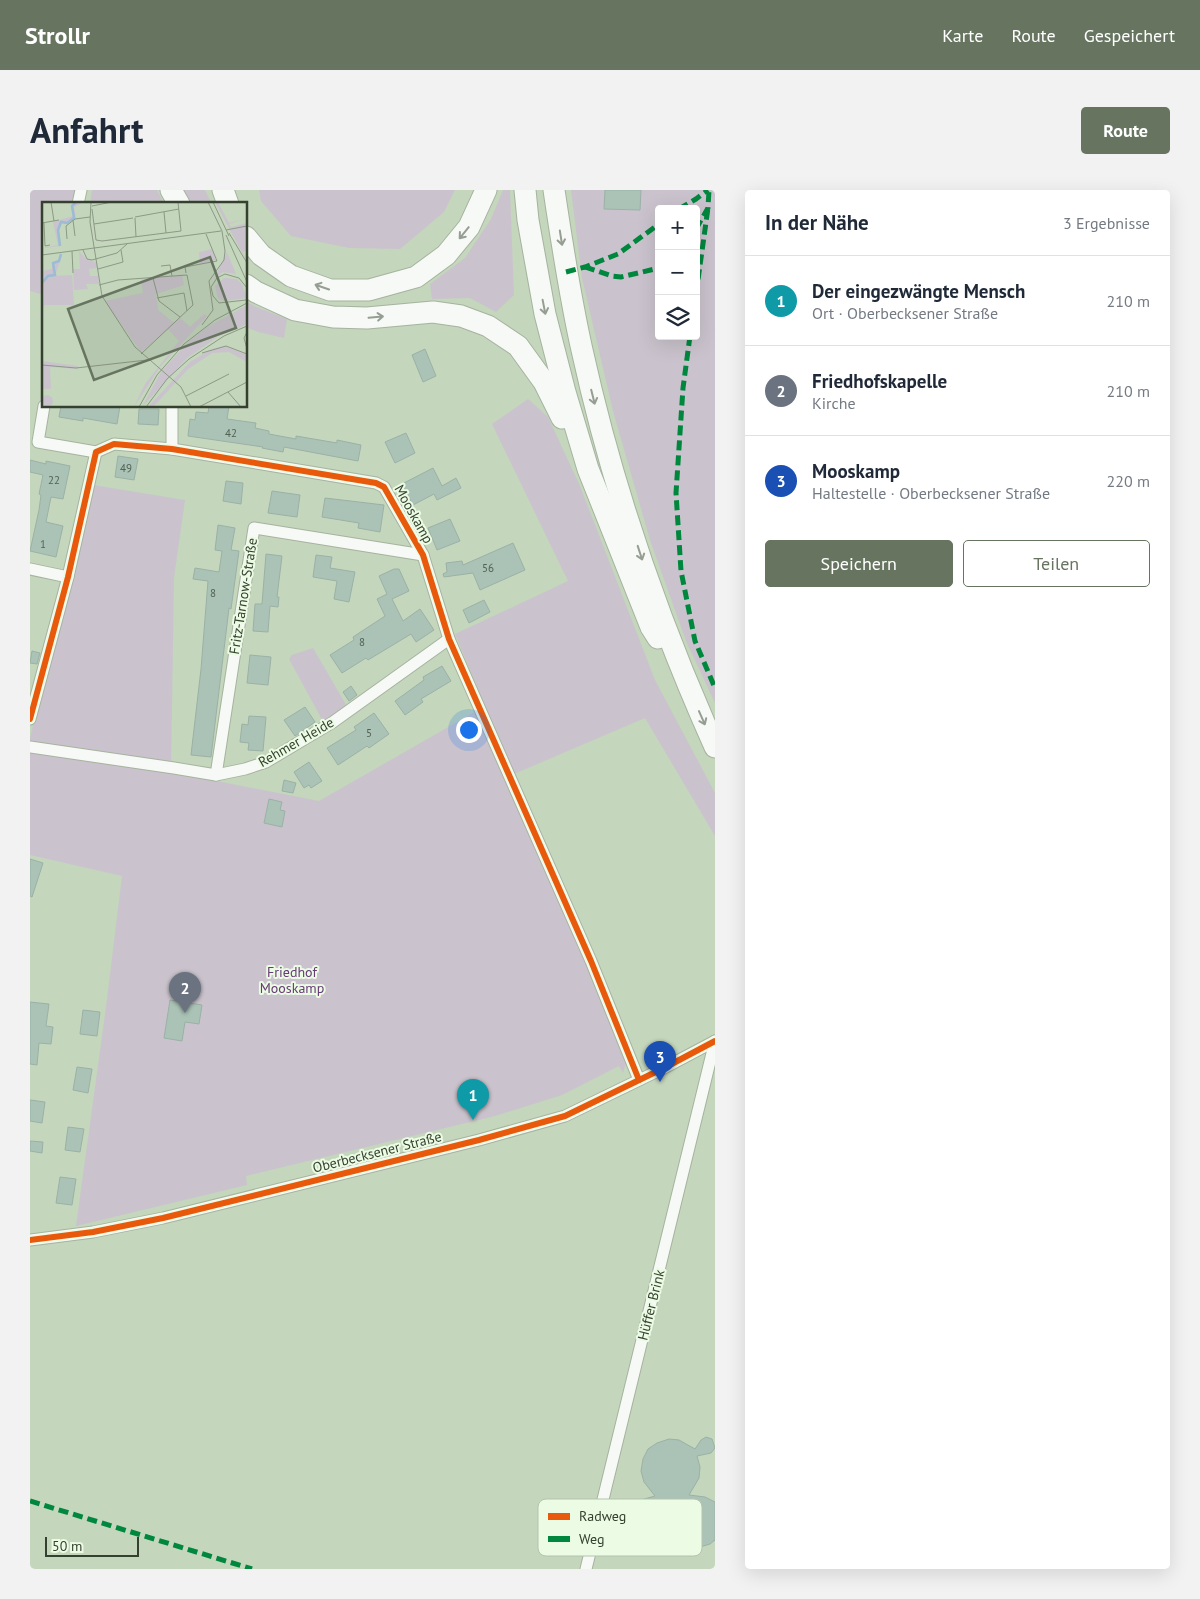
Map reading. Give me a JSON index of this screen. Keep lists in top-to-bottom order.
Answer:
{
  "streets": {
    "street": [
      "Mooskamp",
      "Fritz-Tarnow-Straße",
      "Rehmer Heide",
      "Oberbecksener Straße",
      "Hüffer Brink"
    ]
  },
  "crossings": [
    ["Mooskamp", "Fritz-Tarnow-Straße"],
    ["Mooskamp", "Rehmer Heide"],
    ["Mooskamp", "Oberbecksener Straße"],
    ["Fritz-Tarnow-Straße", "Rehmer Heide"],
    ["Oberbecksener Straße", "Hüffer Brink"]
  ],
  "parks": ["Friedhof Mooskamp"],
  "house_numbers": [
    "42",
    "49",
    "22",
    "1",
    "56",
    "8",
    "8",
    "5"
  ],
  "legend": ["Radweg", "Weg"],
  "scale_bar": "50 m",
  "page": {
    "header": "Strollr",
    "nav": ["Karte", "Route", "Gespeichert"],
    "title": "Anfahrt",
    "buttons": [
      "Route",
      ["Speichern", "Teilen"]
    ],
    "heading": ["In der Nähe", "3 Ergebnisse"],
    "map_buttons": ["+", "−"],
    "list": [
      {
        "mark": "1",
        "name": "Der eingezwängte Mensch",
        "note": "Ort · Oberbecksener Straße",
        "value": "210 m"
      },
      {
        "mark": "2",
        "name": "Friedhofskapelle",
        "note": "Kirche",
        "value": "210 m"
      },
      {
        "mark": "3",
        "name": "Mooskamp",
        "note": "Haltestelle · Oberbecksener Straße",
        "value": "220 m"
      }
    ],
    "pins": ["2", "3", "1"],
    "scale": "50 m"
  }
}
